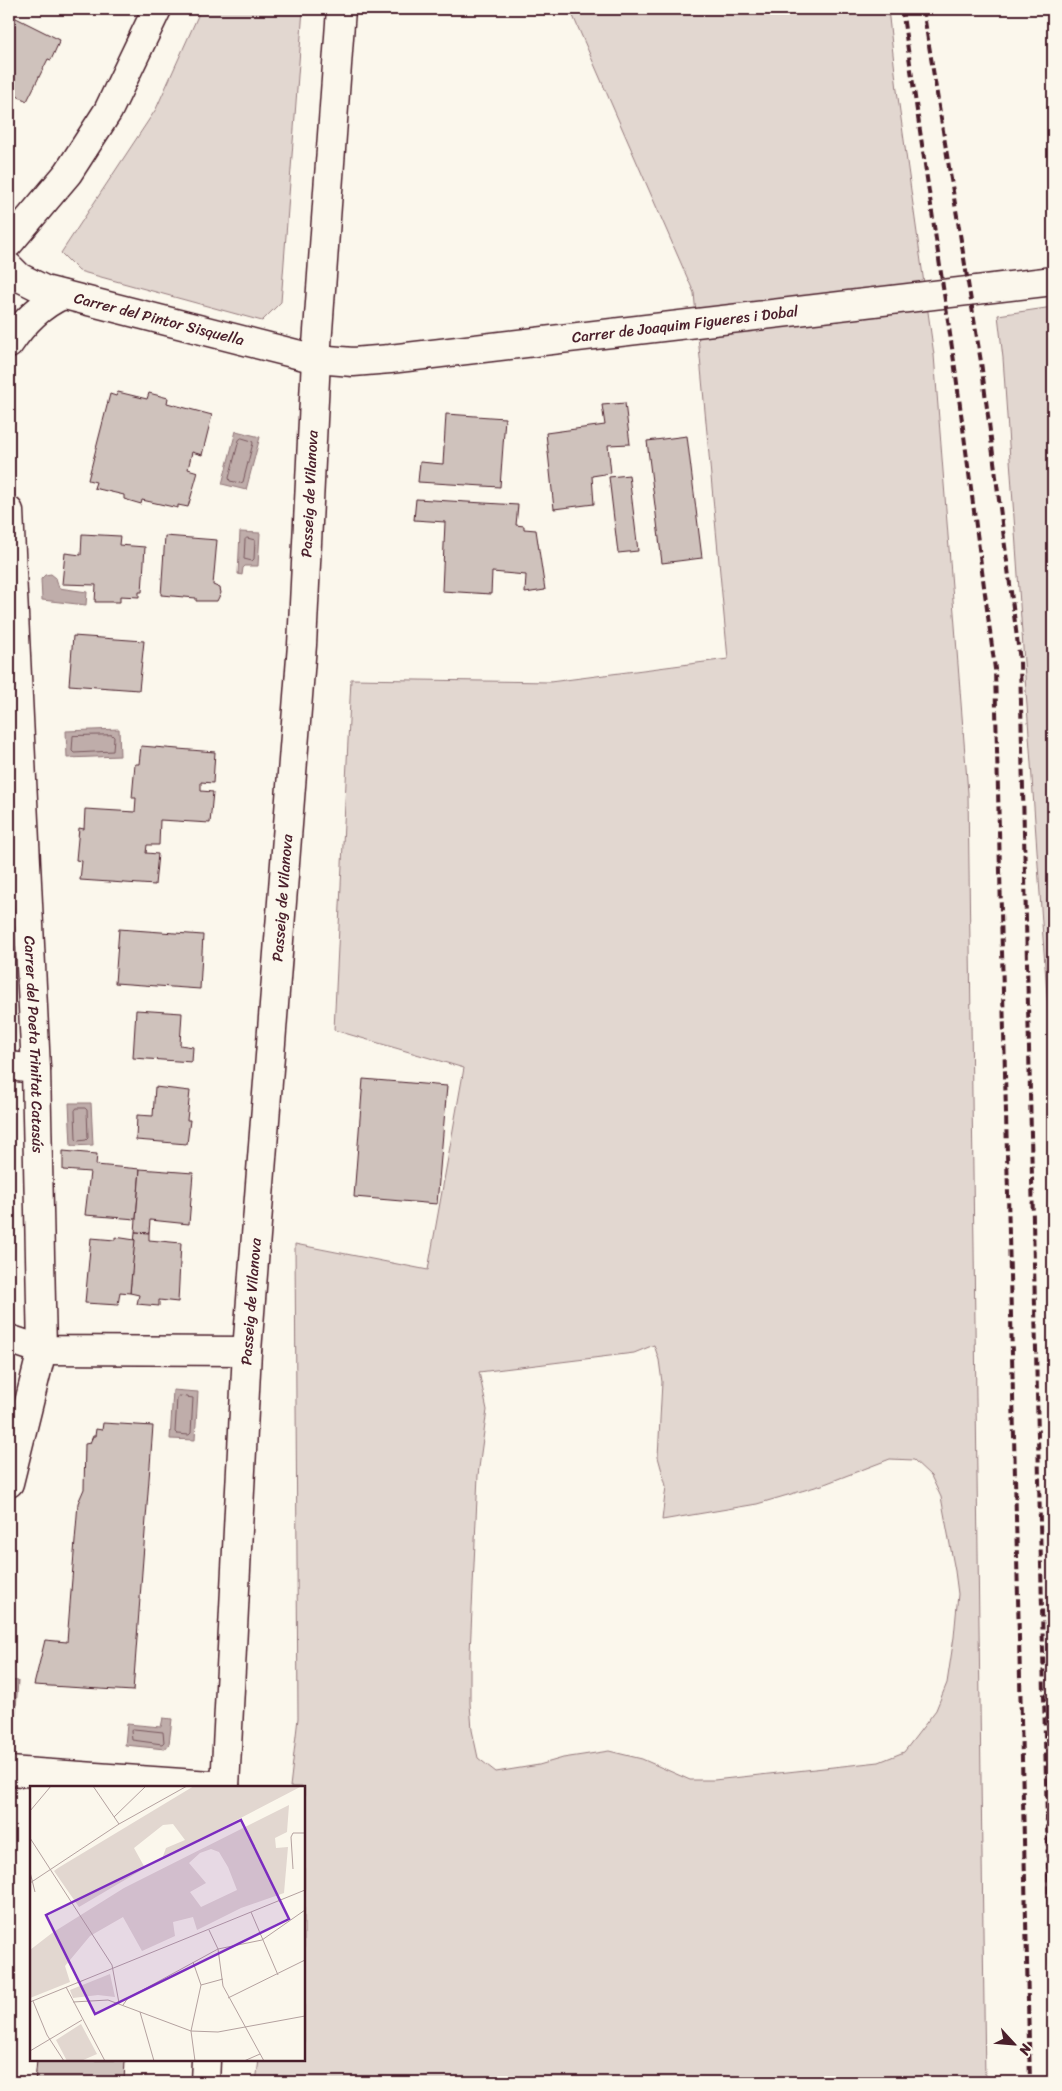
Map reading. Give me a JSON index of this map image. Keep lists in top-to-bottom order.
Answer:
{
  "streets": {
    "street": [
      "Carrer del Pintor Sisquella",
      "Carrer de Joaquim Figueres i Dobal",
      "Passeig de Vilanova",
      "Carrer del Poeta Trinitat Catasús"
    ]
  },
  "crossings": [
    ["Carrer del Pintor Sisquella", "Carrer de Joaquim Figueres i Dobal"],
    ["Carrer del Pintor Sisquella", "Passeig de Vilanova"],
    ["Carrer de Joaquim Figueres i Dobal", "Passeig de Vilanova"]
  ],
  "north": "bottom right"
}
